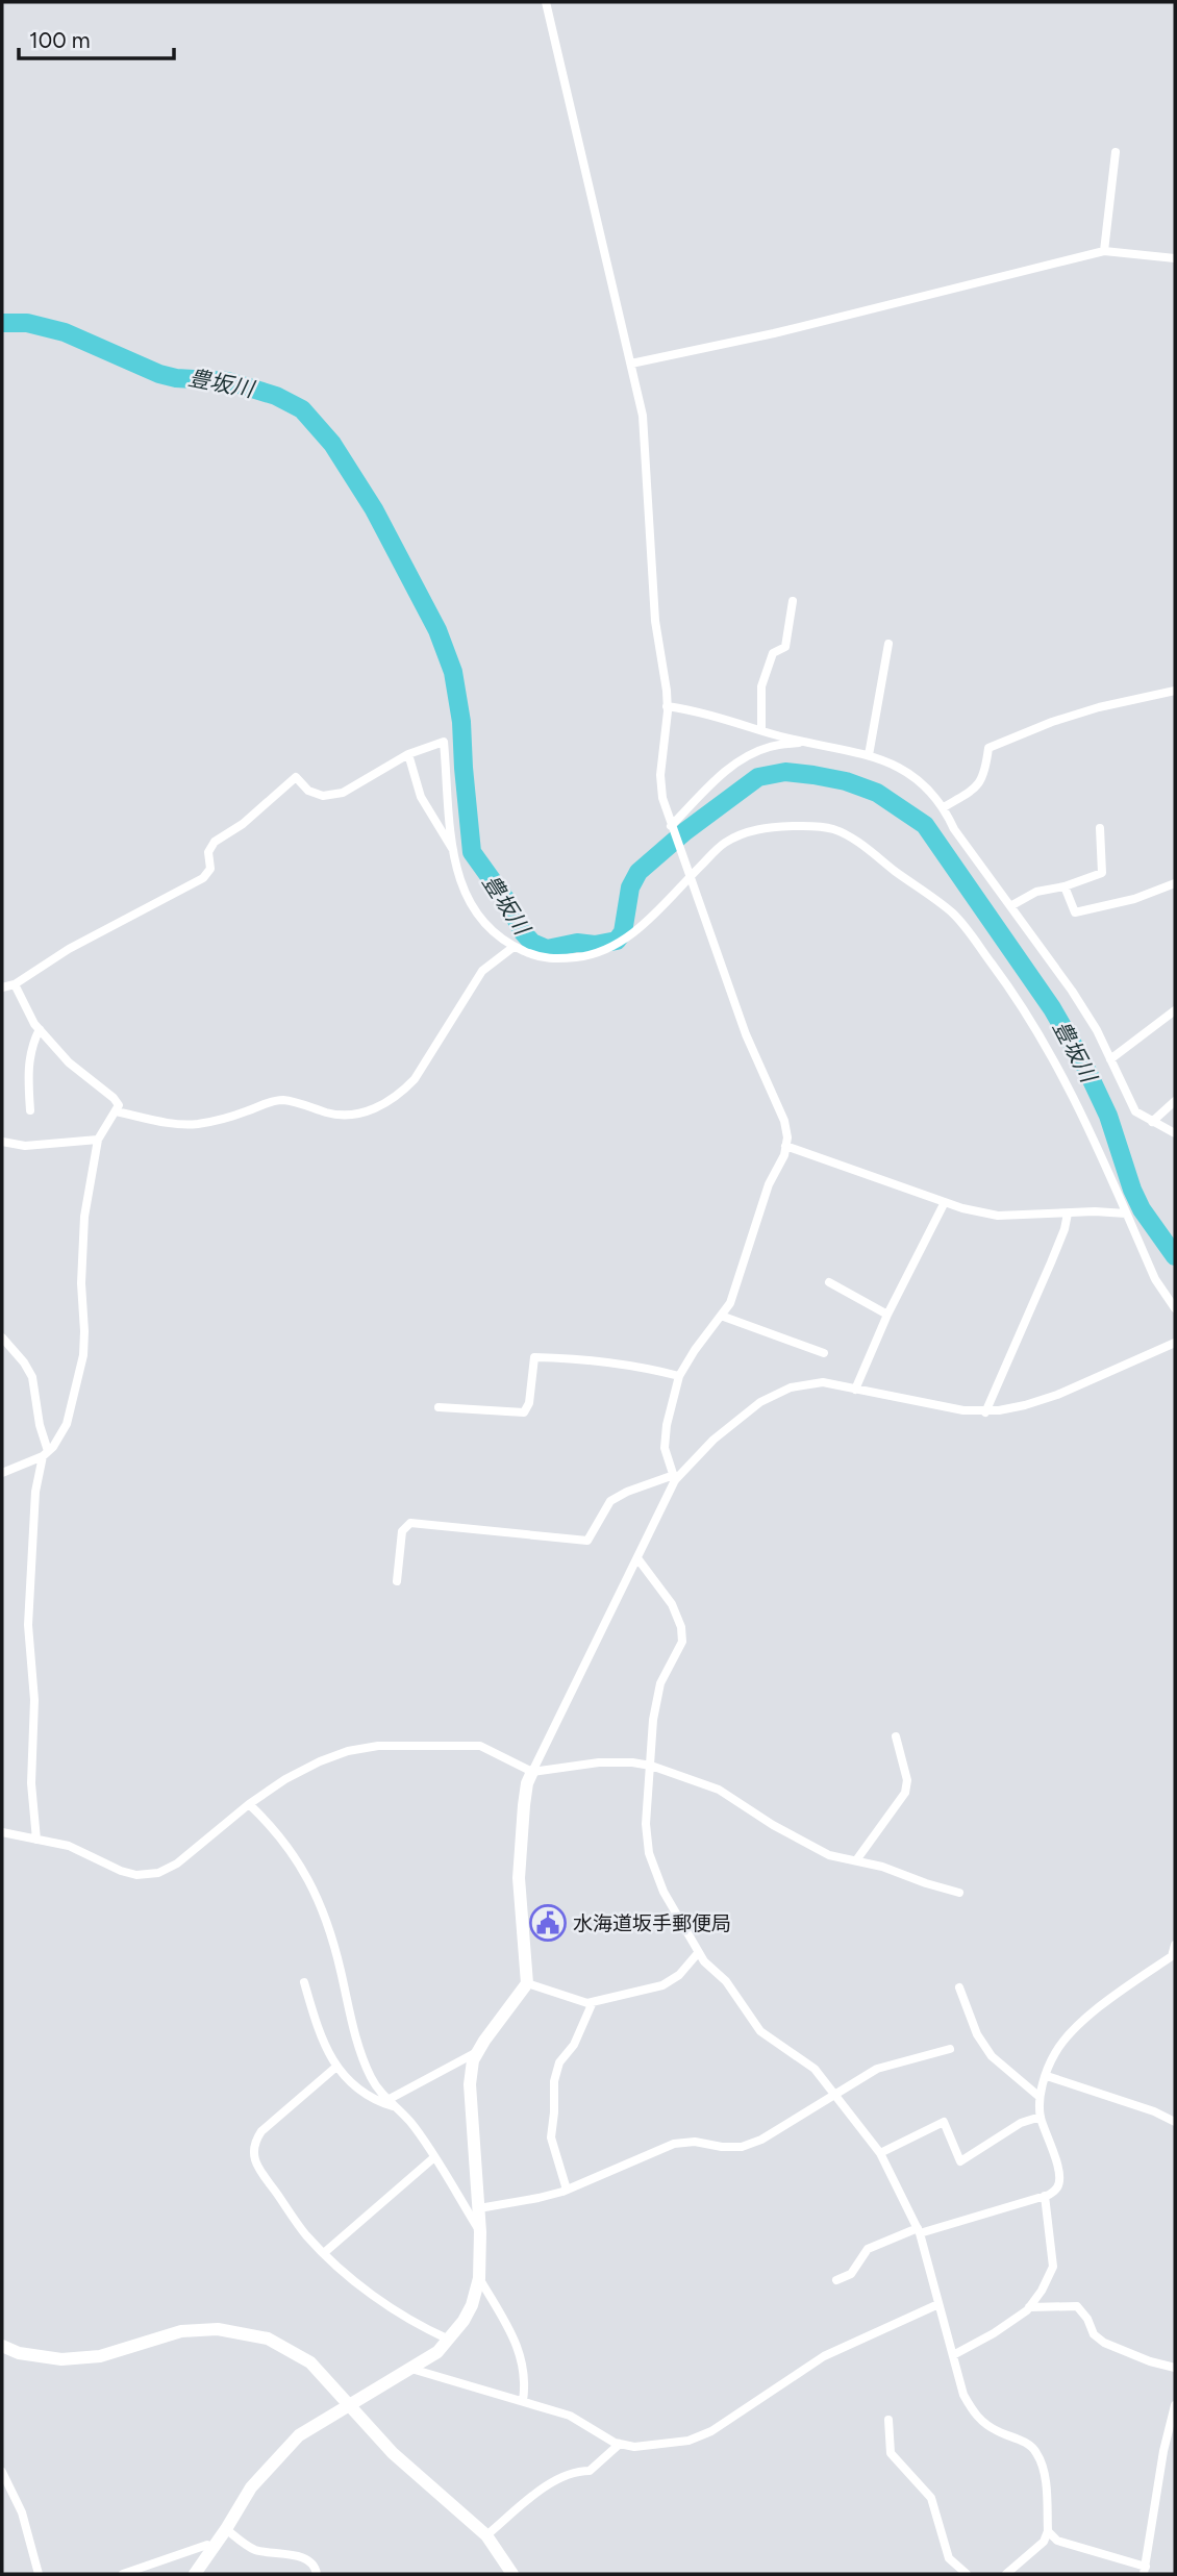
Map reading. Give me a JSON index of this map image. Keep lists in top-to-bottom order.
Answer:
{
  "water": ["豊坂川"],
  "places": {
    "public building": ["水海道坂手郵便局"]
  },
  "scale_bar": "100 m"
}
